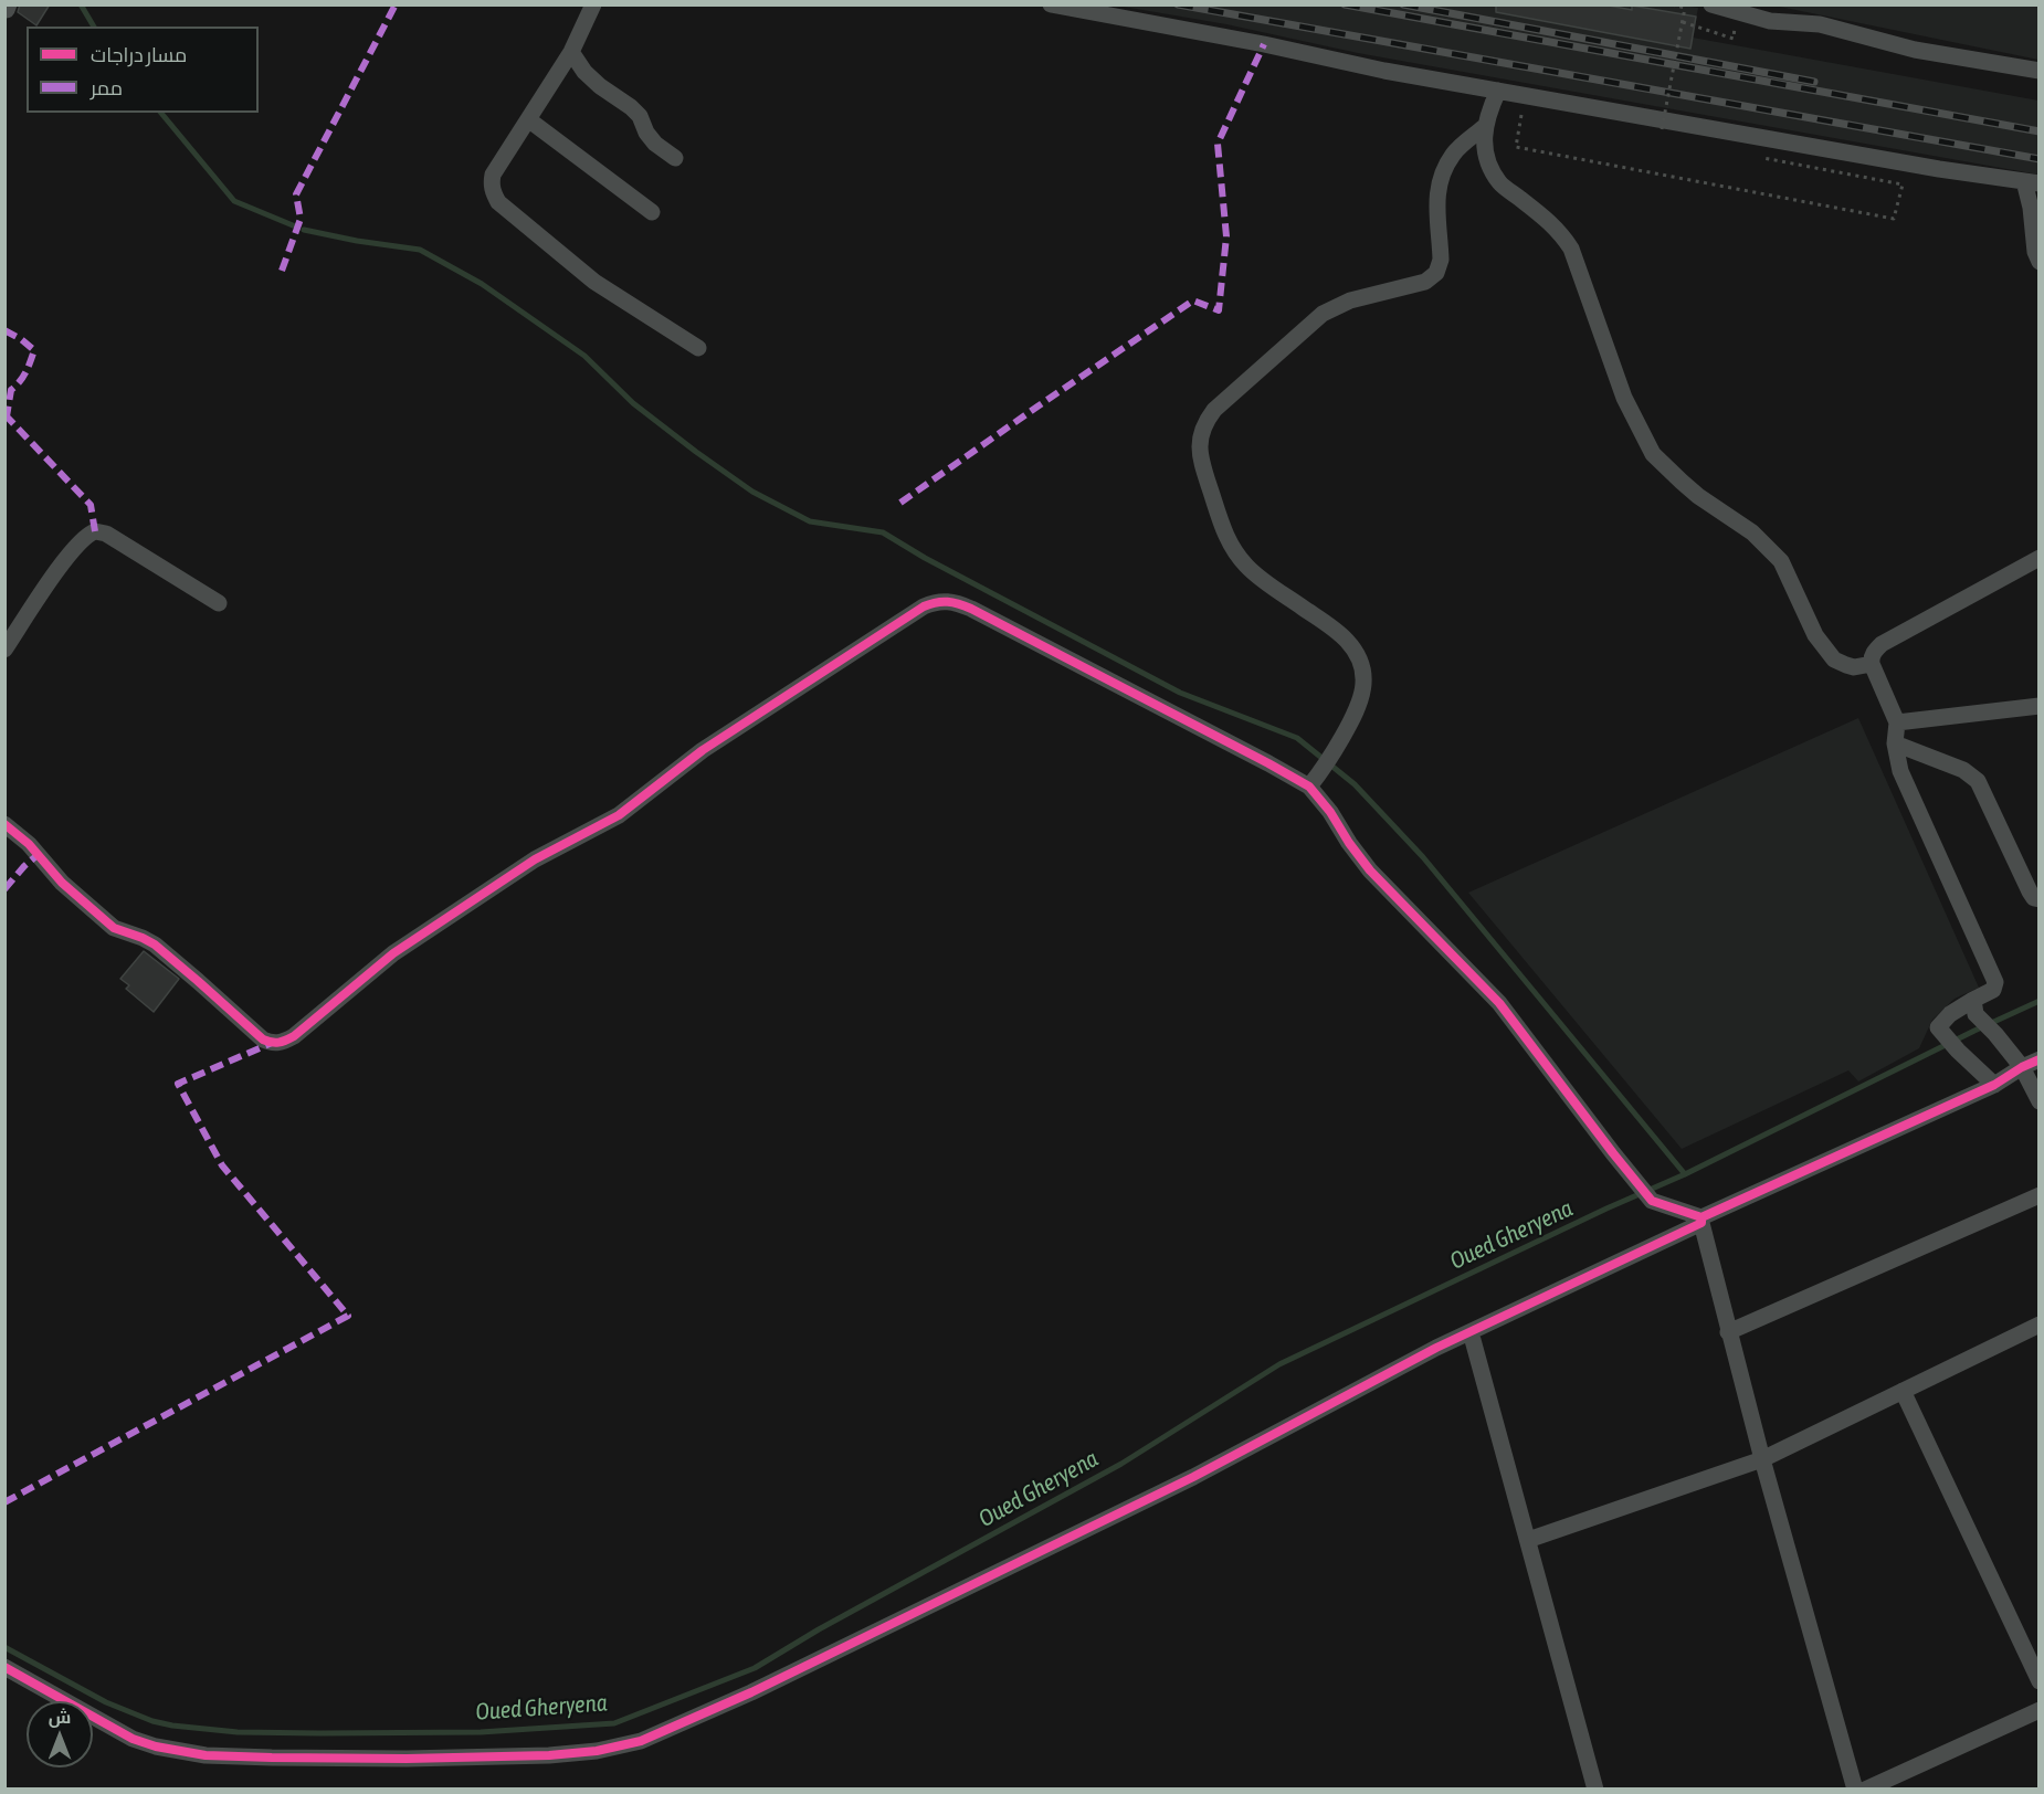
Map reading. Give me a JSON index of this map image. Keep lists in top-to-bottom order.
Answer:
{
  "water": ["Oued Gheryena"],
  "legend": ["مسار دراجات", "ممر"],
  "north": "top"
}
